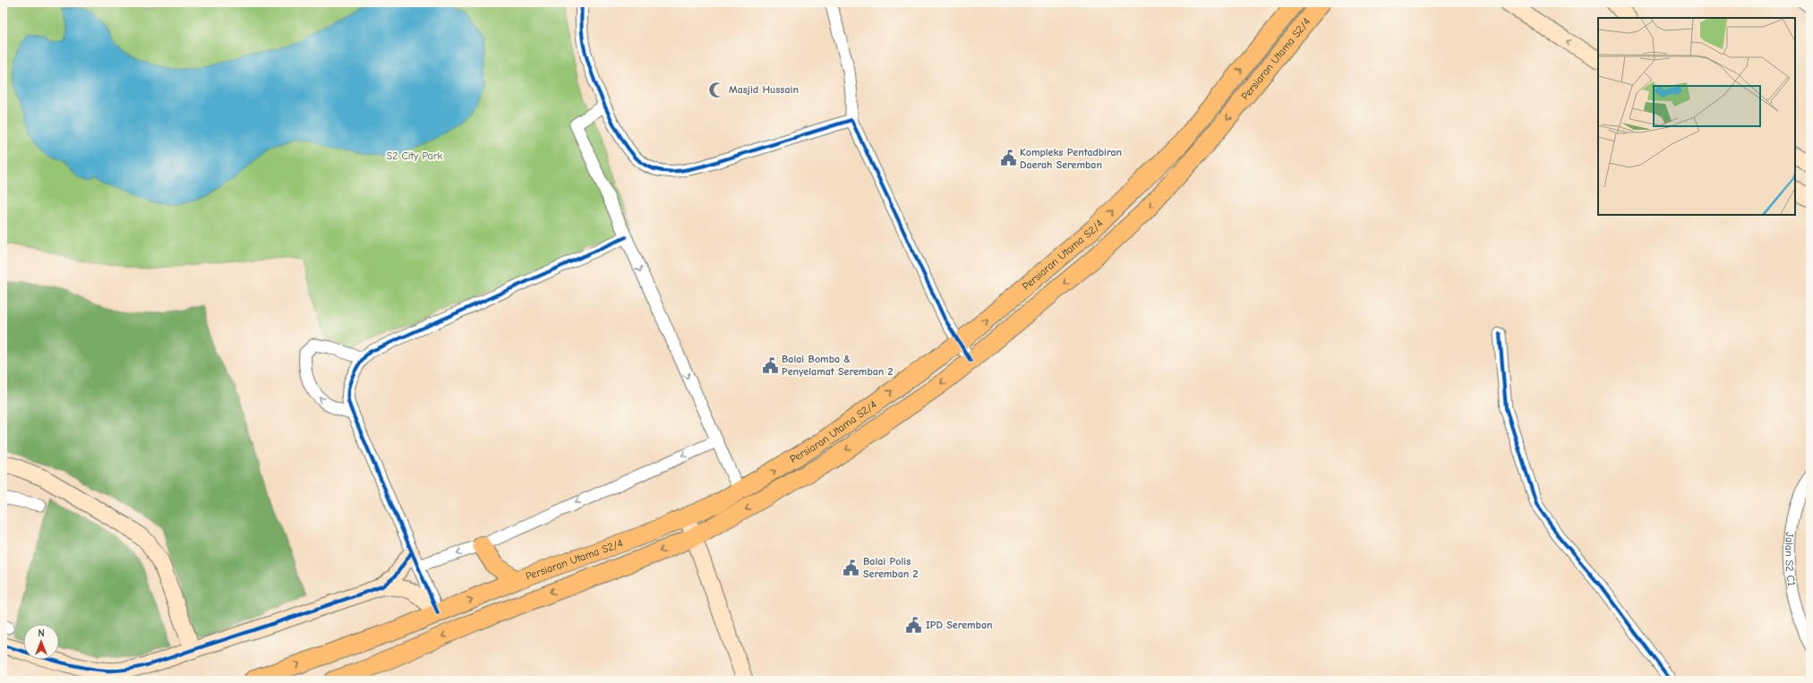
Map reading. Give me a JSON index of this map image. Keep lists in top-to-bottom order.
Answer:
{
  "streets": {
    "main road": ["Persiaran Utama S2/4"],
    "street": ["Jalan S2 C1"]
  },
  "parks": ["S2 City Park"],
  "places": {
    "mosque": ["Masjid Hussain"],
    "public building": [
      "Kompleks Pentadbiran Daerah Seremban",
      "Balai Bomba & Penyelamat Seremban 2",
      "Balai Polis Seremban 2",
      "IPD Seremban"
    ]
  },
  "north": "top"
}
